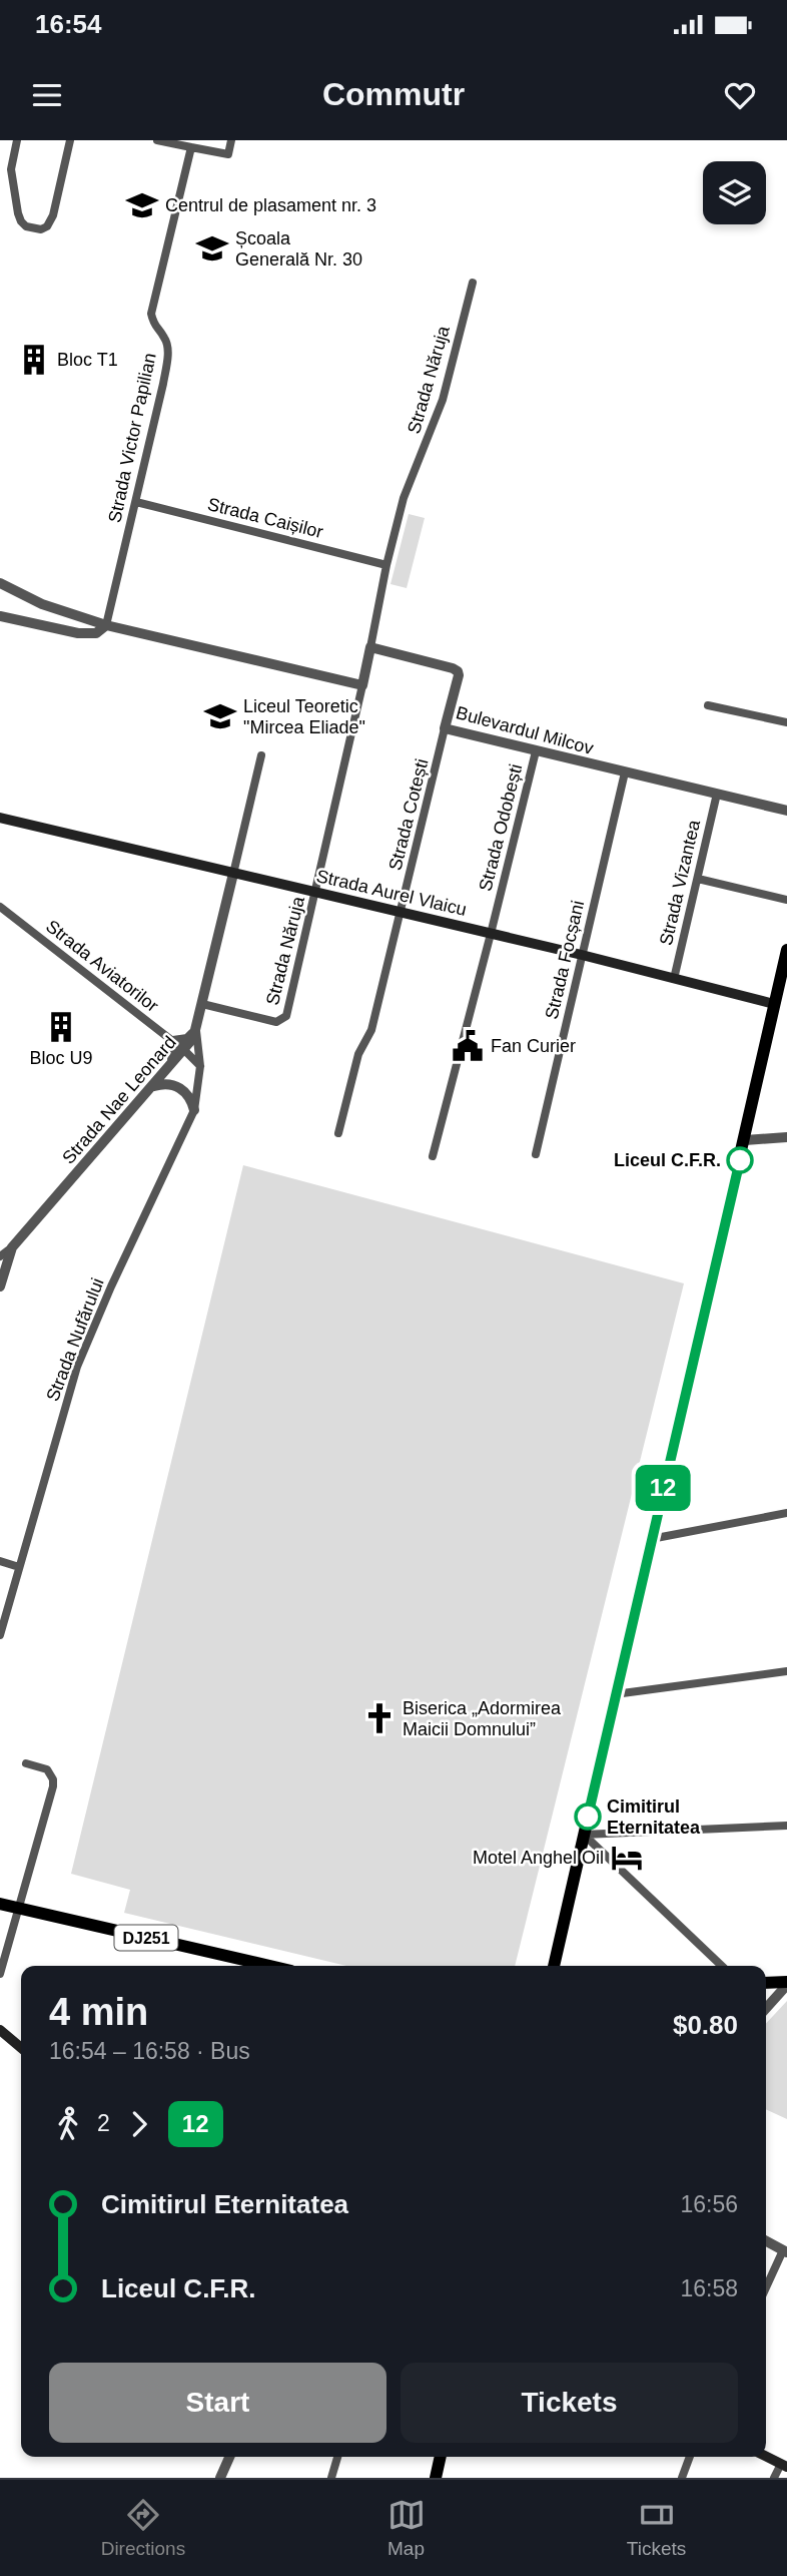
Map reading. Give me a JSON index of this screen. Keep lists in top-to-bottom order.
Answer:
{
  "streets": {
    "main road": ["Strada Aurel Vlaicu", "DJ251"],
    "street": [
      "Strada Năruja",
      "Strada Victor Papilian",
      "Strada Caișilor",
      "Bulevardul Milcov",
      "Strada Cotești",
      "Strada Odobești",
      "Strada Vizantea",
      "Strada Focșani",
      "Strada Aviatorilor",
      "Strada Nae Leonard",
      "Strada Nufărului"
    ]
  },
  "crossings": [
    ["Strada Năruja", "Strada Caișilor"],
    ["Strada Năruja", "Bulevardul Milcov"],
    ["Strada Năruja", "Strada Aurel Vlaicu"],
    ["Strada Năruja", "Strada Nae Leonard"],
    ["Strada Victor Papilian", "Strada Caișilor"],
    ["Bulevardul Milcov", "Strada Cotești"],
    ["Bulevardul Milcov", "Strada Odobești"],
    ["Bulevardul Milcov", "Strada Vizantea"],
    ["Bulevardul Milcov", "Strada Focșani"],
    ["Strada Cotești", "Strada Aurel Vlaicu"],
    ["Strada Odobești", "Strada Aurel Vlaicu"],
    ["Strada Vizantea", "Strada Aurel Vlaicu"],
    ["Strada Aurel Vlaicu", "Strada Focșani"],
    ["Strada Aurel Vlaicu", "Strada Nae Leonard"],
    ["Strada Aviatorilor", "Strada Nae Leonard"],
    ["Strada Nae Leonard", "Strada Nufărului"]
  ],
  "places": {
    "school or university": ["Centrul de plasament nr. 3", "Școala Generală Nr. 30", "Liceul Teoretic \"Mircea Eliade\""],
    "building": ["Bloc T1", "Bloc U9"],
    "public building": ["Fan Curier"],
    "other": ["Liceul C.F.R.", "Cimitirul Eternitatea"],
    "church": ["Biserica „Adormirea Maicii Domnului”"],
    "hotel": ["Motel Anghel Oil"]
  },
  "lines": ["bus line 12"],
  "page": {
    "status": "16:54",
    "header": "Commutr",
    "on_map": "12",
    "heading": ["4 min", "16:54 – 16:58 · Bus", "$0.80"],
    "legs": ["2", "12"],
    "list": [
      {
        "name": "Cimitirul Eternitatea",
        "value": "16:56"
      },
      {
        "name": "Liceul C.F.R.",
        "value": "16:58"
      }
    ],
    "buttons": ["Start", "Tickets"],
    "tabs": ["Directions", "Map", "Tickets"]
  }
}
